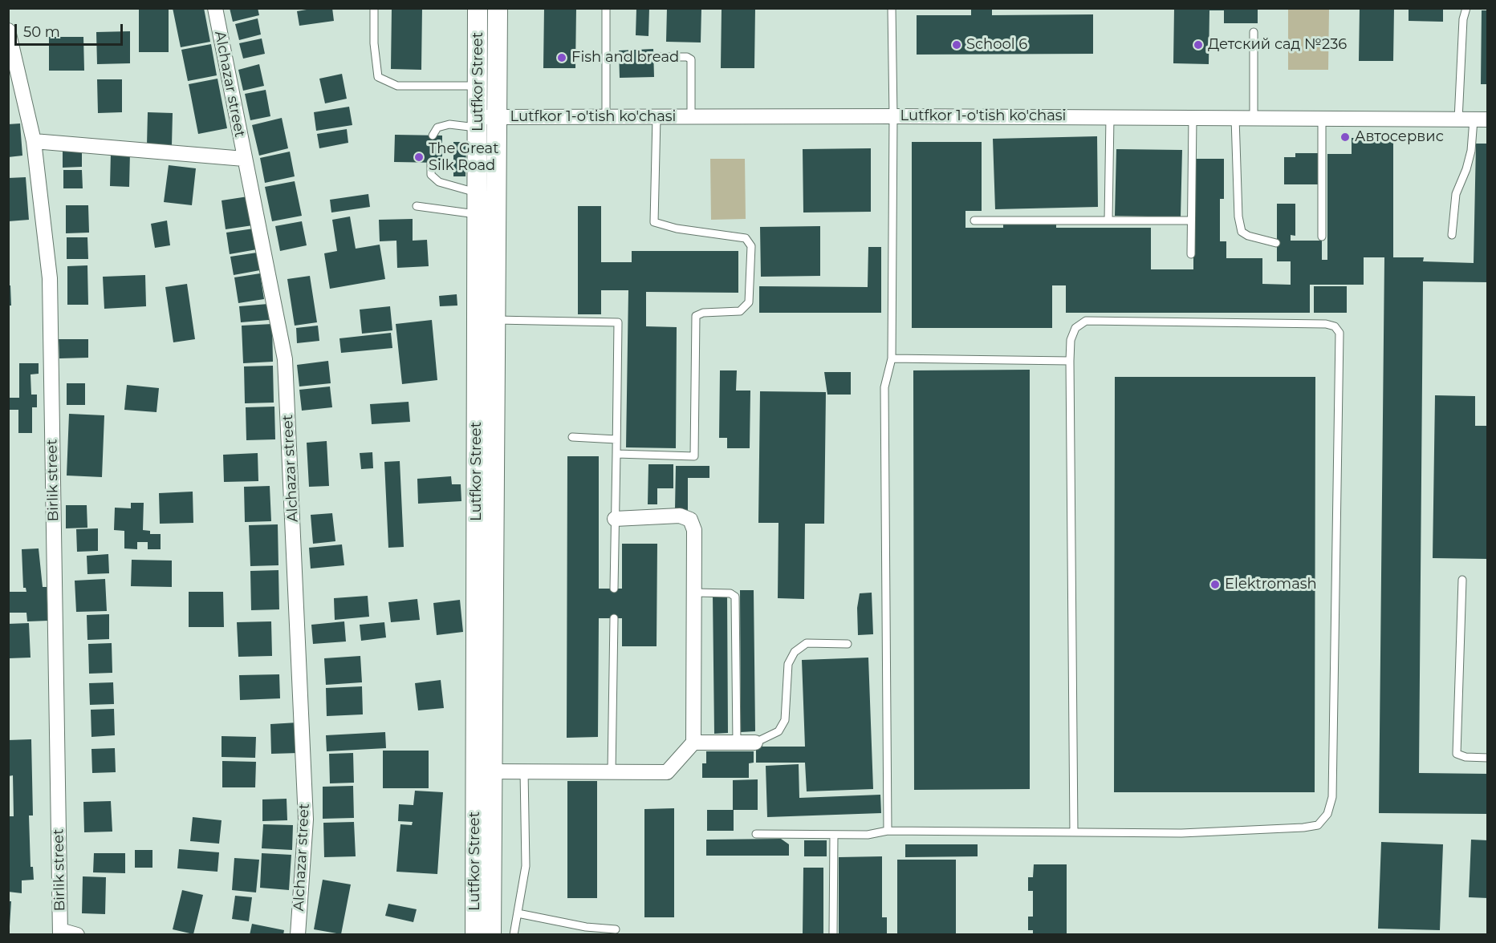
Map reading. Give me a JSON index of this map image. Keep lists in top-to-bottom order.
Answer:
{
  "streets": {
    "main road": ["Lutfkor Street"],
    "street": ["Alchazar street", "Lutfkor 1-o'tish ko'chasi", "Birlik street"]
  },
  "crossings": [
    ["Lutfkor Street", "Lutfkor 1-o'tish ko'chasi"]
  ],
  "places": [
    "School 6",
    "Детский сад №236",
    "Fish and bread",
    "Автосервис",
    "The Great Silk Road",
    "Elektromash"
  ],
  "scale_bar": "50 m"
}
